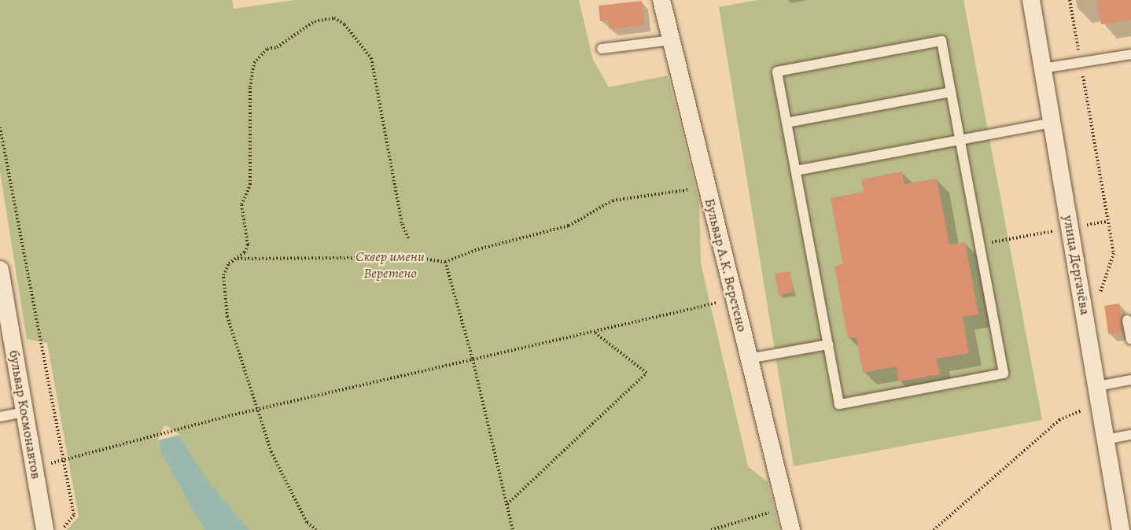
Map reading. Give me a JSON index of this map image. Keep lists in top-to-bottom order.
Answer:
{
  "streets": {
    "street": ["Бульвар А.К. Веретено", "улица Дергачёва", "бульвар Космонавтов"]
  },
  "parks": ["Сквер имени Веретено"]
}
